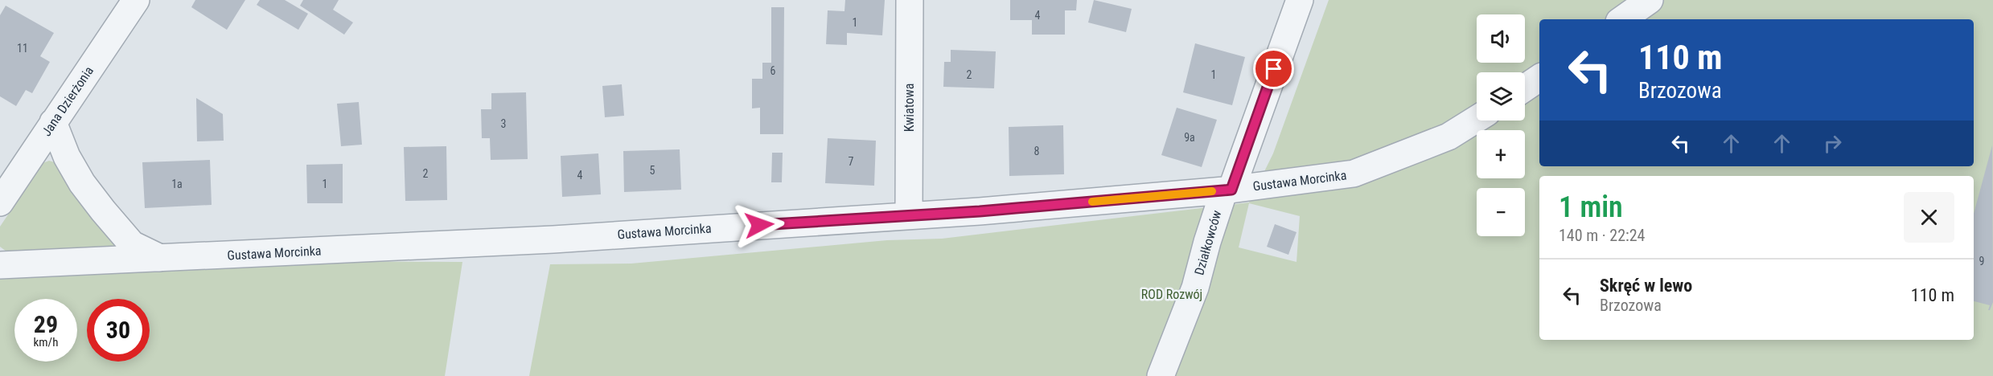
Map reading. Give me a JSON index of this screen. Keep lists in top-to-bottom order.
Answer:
{
  "streets": {
    "street": [
      "Jana Dzierżonia",
      "Kwiatowa",
      "Gustawa Morcinka",
      "Działkowców"
    ]
  },
  "crossings": [
    ["Kwiatowa", "Gustawa Morcinka"],
    ["Gustawa Morcinka", "Działkowców"]
  ],
  "parks": ["ROD Rozwój"],
  "house_numbers": [
    "4",
    "1",
    "11",
    "6",
    "2",
    "1",
    "3",
    "9a",
    "8",
    "7",
    "5",
    "2",
    "4",
    "1a",
    "1",
    "9"
  ],
  "page": {
    "map_buttons": ["+", "−"],
    "turn": ["110 m", "Brzozowa"],
    "heading": ["1 min", "140 m · 22:24"],
    "list": [
      {
        "name": "Skręć w lewo",
        "note": "Brzozowa",
        "value": "110 m"
      }
    ],
    "speed": "29 km/h",
    "limit": "30"
  }
}
